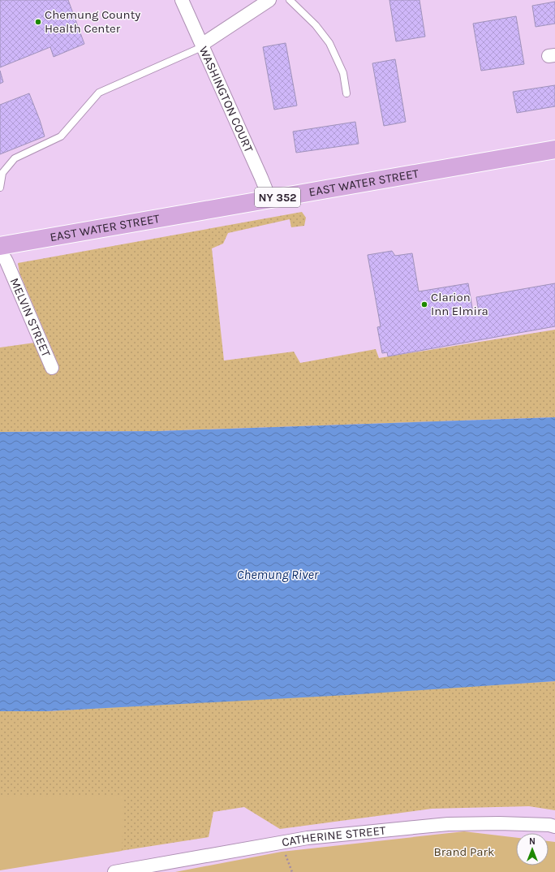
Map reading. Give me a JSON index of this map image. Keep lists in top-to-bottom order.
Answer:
{
  "streets": {
    "main road": ["EAST WATER STREET", "NY 352"],
    "street": ["WASHINGTON COURT", "MELVIN STREET", "CATHERINE STREET"]
  },
  "crossings": [
    ["WASHINGTON COURT", "EAST WATER STREET"]
  ],
  "water": ["Chemung River"],
  "parks": ["Brand Park"],
  "places": ["Chemung County Health Center", "Clarion Inn Elmira"],
  "north": "top"
}
